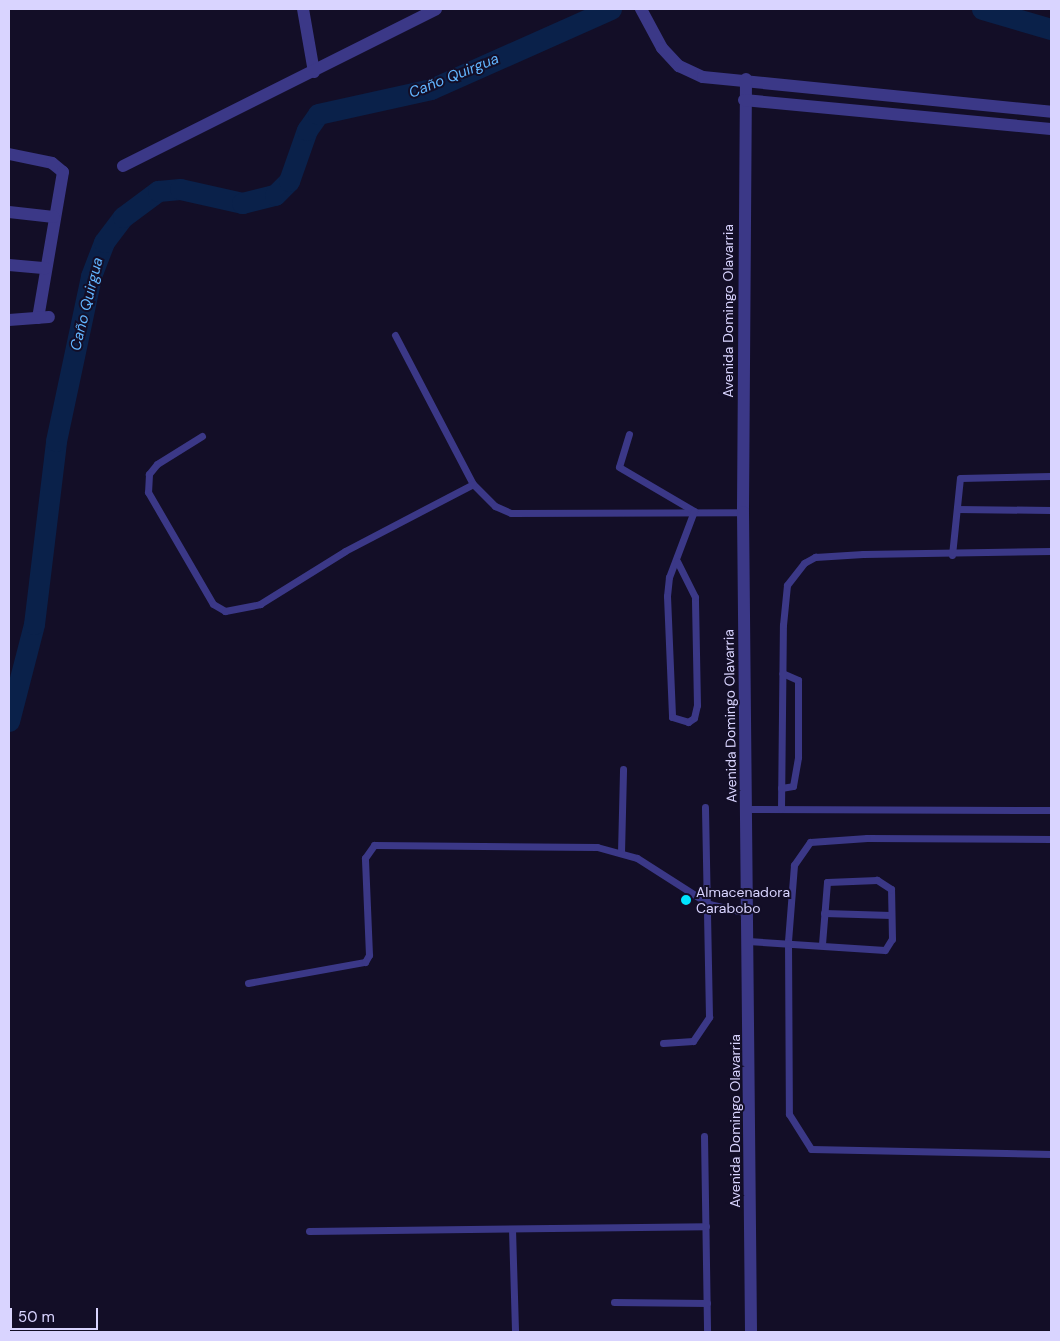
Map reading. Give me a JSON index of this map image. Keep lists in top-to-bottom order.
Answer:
{
  "streets": {
    "street": ["Avenida Domingo Olavarria"]
  },
  "water": ["Caño Quirgua"],
  "places": ["Almacenadora Carabobo"],
  "scale_bar": "50 m"
}
